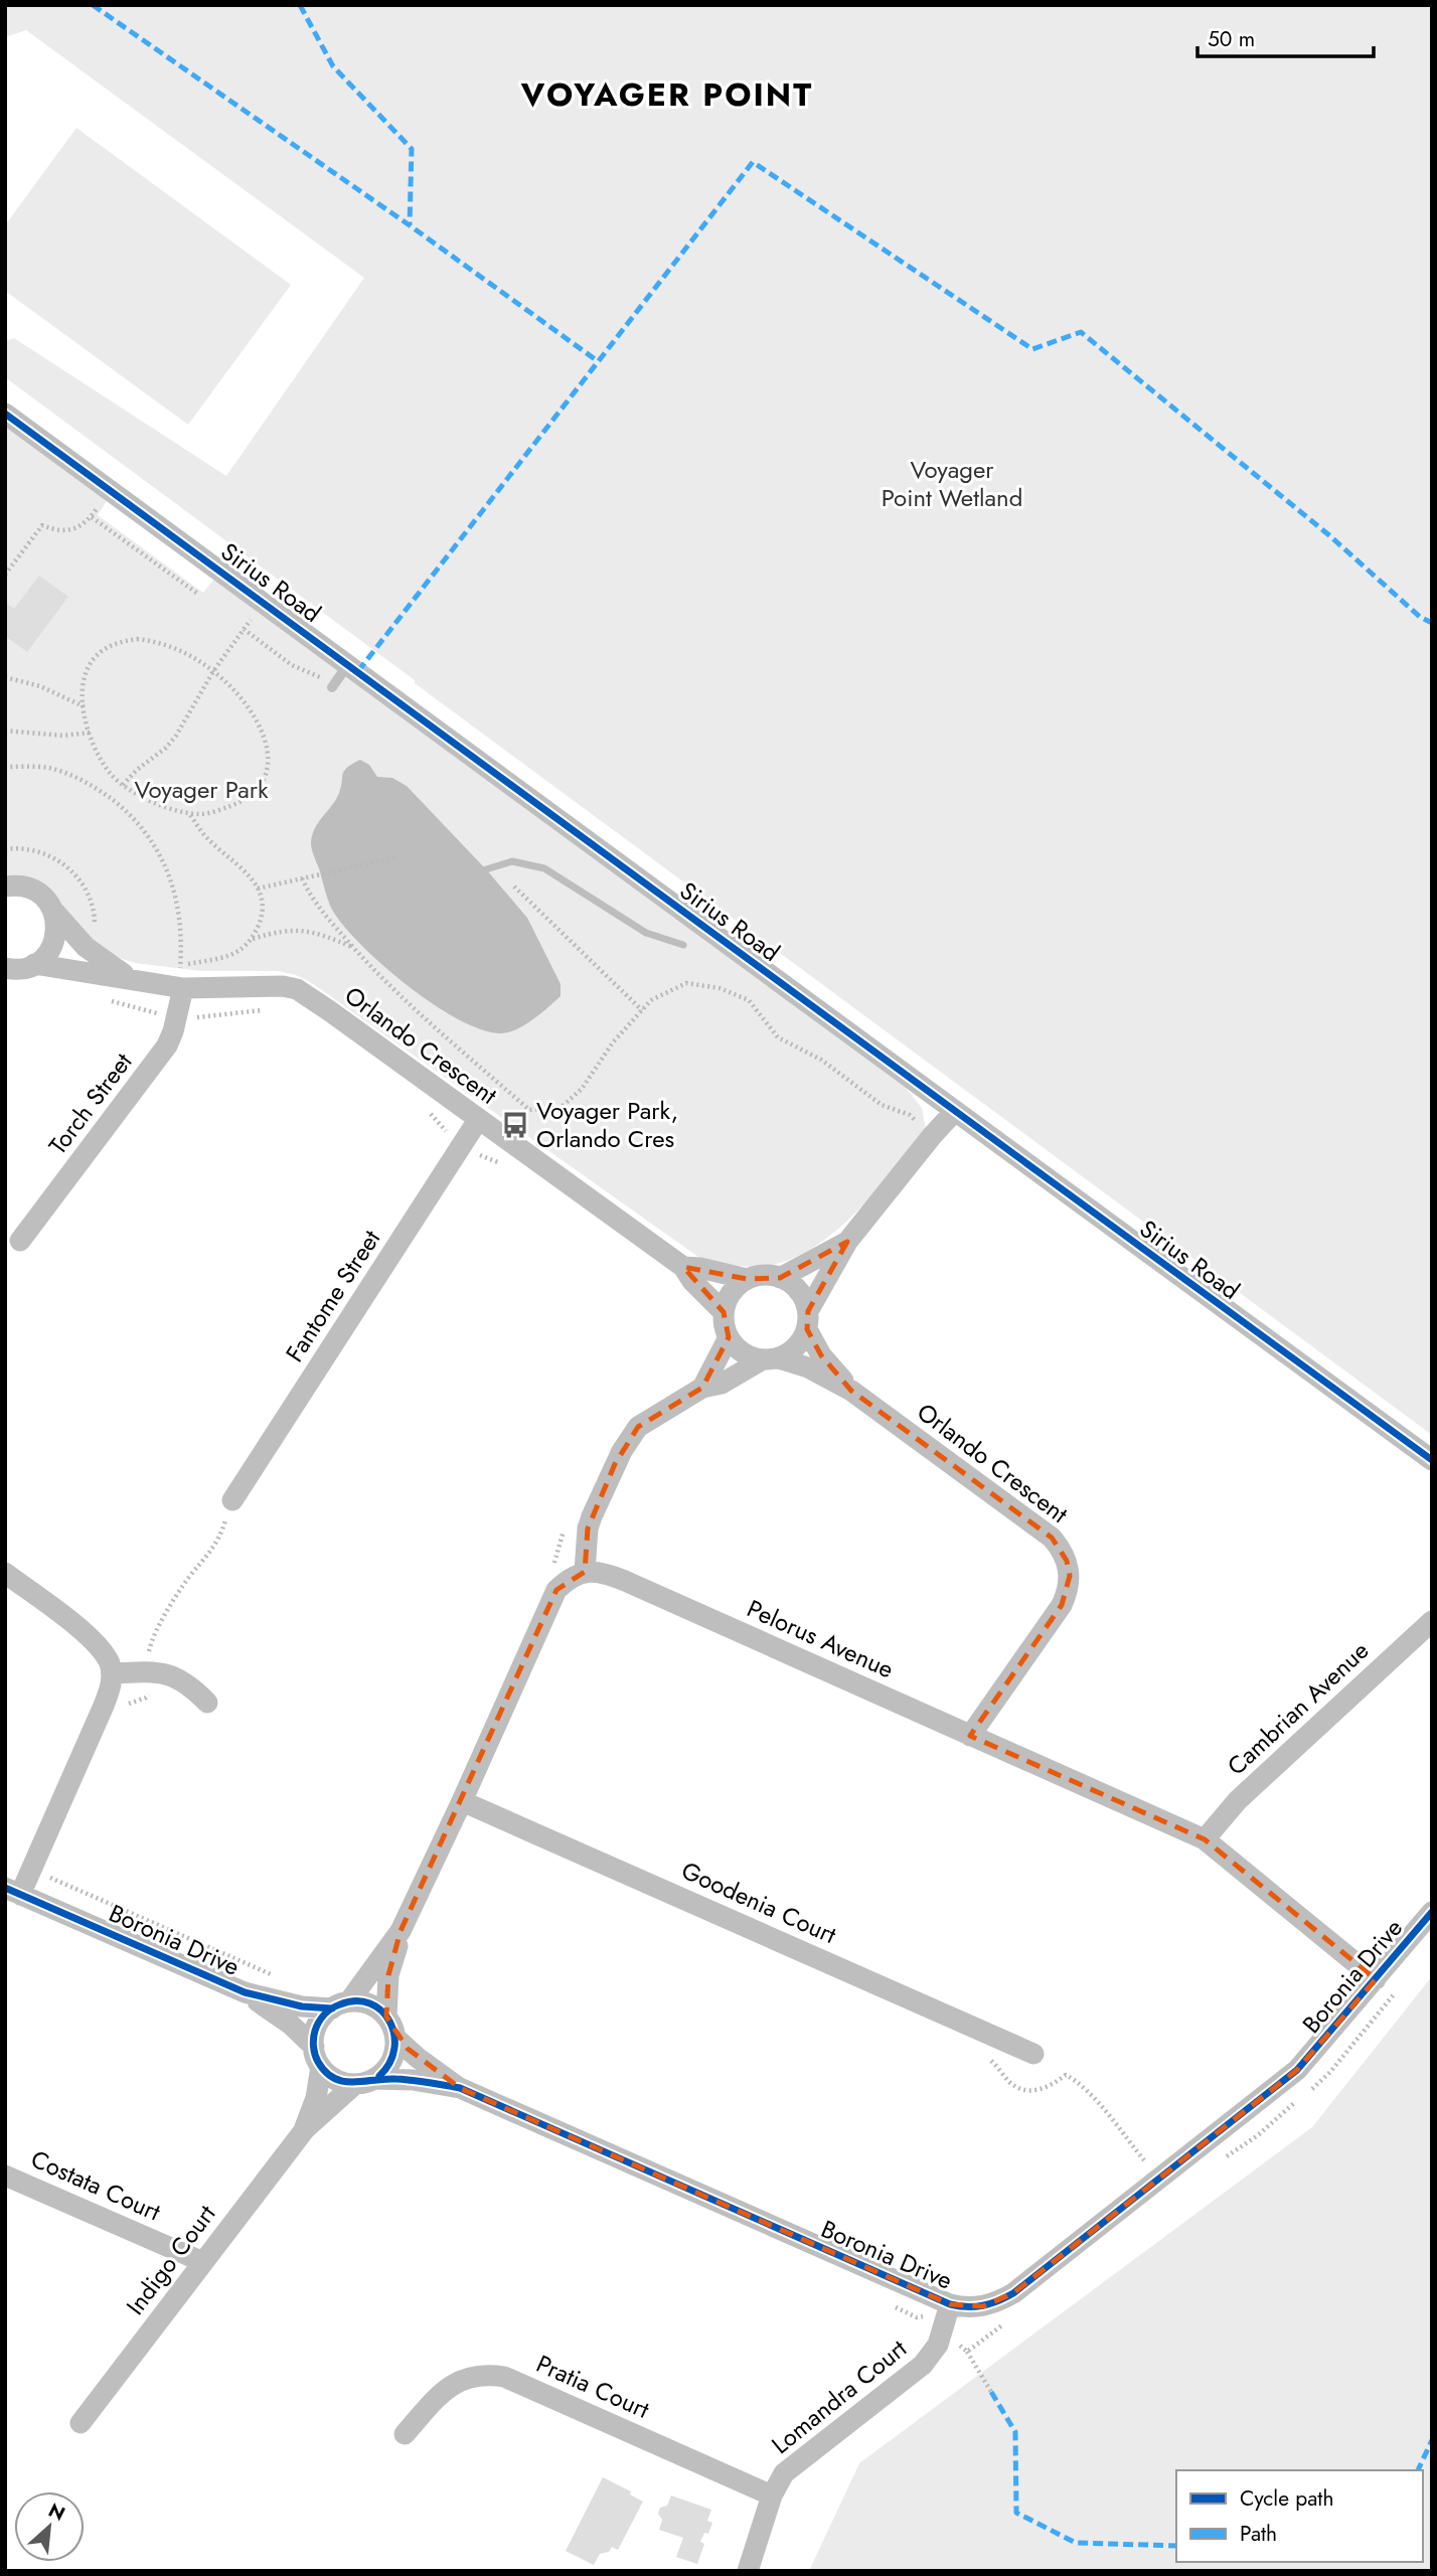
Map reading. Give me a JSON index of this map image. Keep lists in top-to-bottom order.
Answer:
{
  "streets": {
    "street": [
      "Sirius Road",
      "Orlando Crescent",
      "Torch Street",
      "Fantome Street",
      "Pelorus Avenue",
      "Cambrian Avenue",
      "Goodenia Court",
      "Boronia Drive",
      "Costata Court",
      "Indigo Court",
      "Pratia Court",
      "Lomandra Court"
    ]
  },
  "crossings": [
    ["Orlando Crescent", "Torch Street"],
    ["Orlando Crescent", "Fantome Street"],
    ["Orlando Crescent", "Pelorus Avenue"],
    ["Pelorus Avenue", "Cambrian Avenue"],
    ["Pelorus Avenue", "Boronia Drive"],
    ["Boronia Drive", "Indigo Court"],
    ["Boronia Drive", "Lomandra Court"],
    ["Costata Court", "Indigo Court"],
    ["Pratia Court", "Lomandra Court"]
  ],
  "districts": ["VOYAGER POINT"],
  "parks": ["Voyager Point Wetland", "Voyager Park"],
  "places": {
    "bus stop": ["Voyager Park, Orlando Cres"]
  },
  "legend": ["Cycle path", "Path"],
  "scale_bar": "50 m",
  "north": "top right"
}
